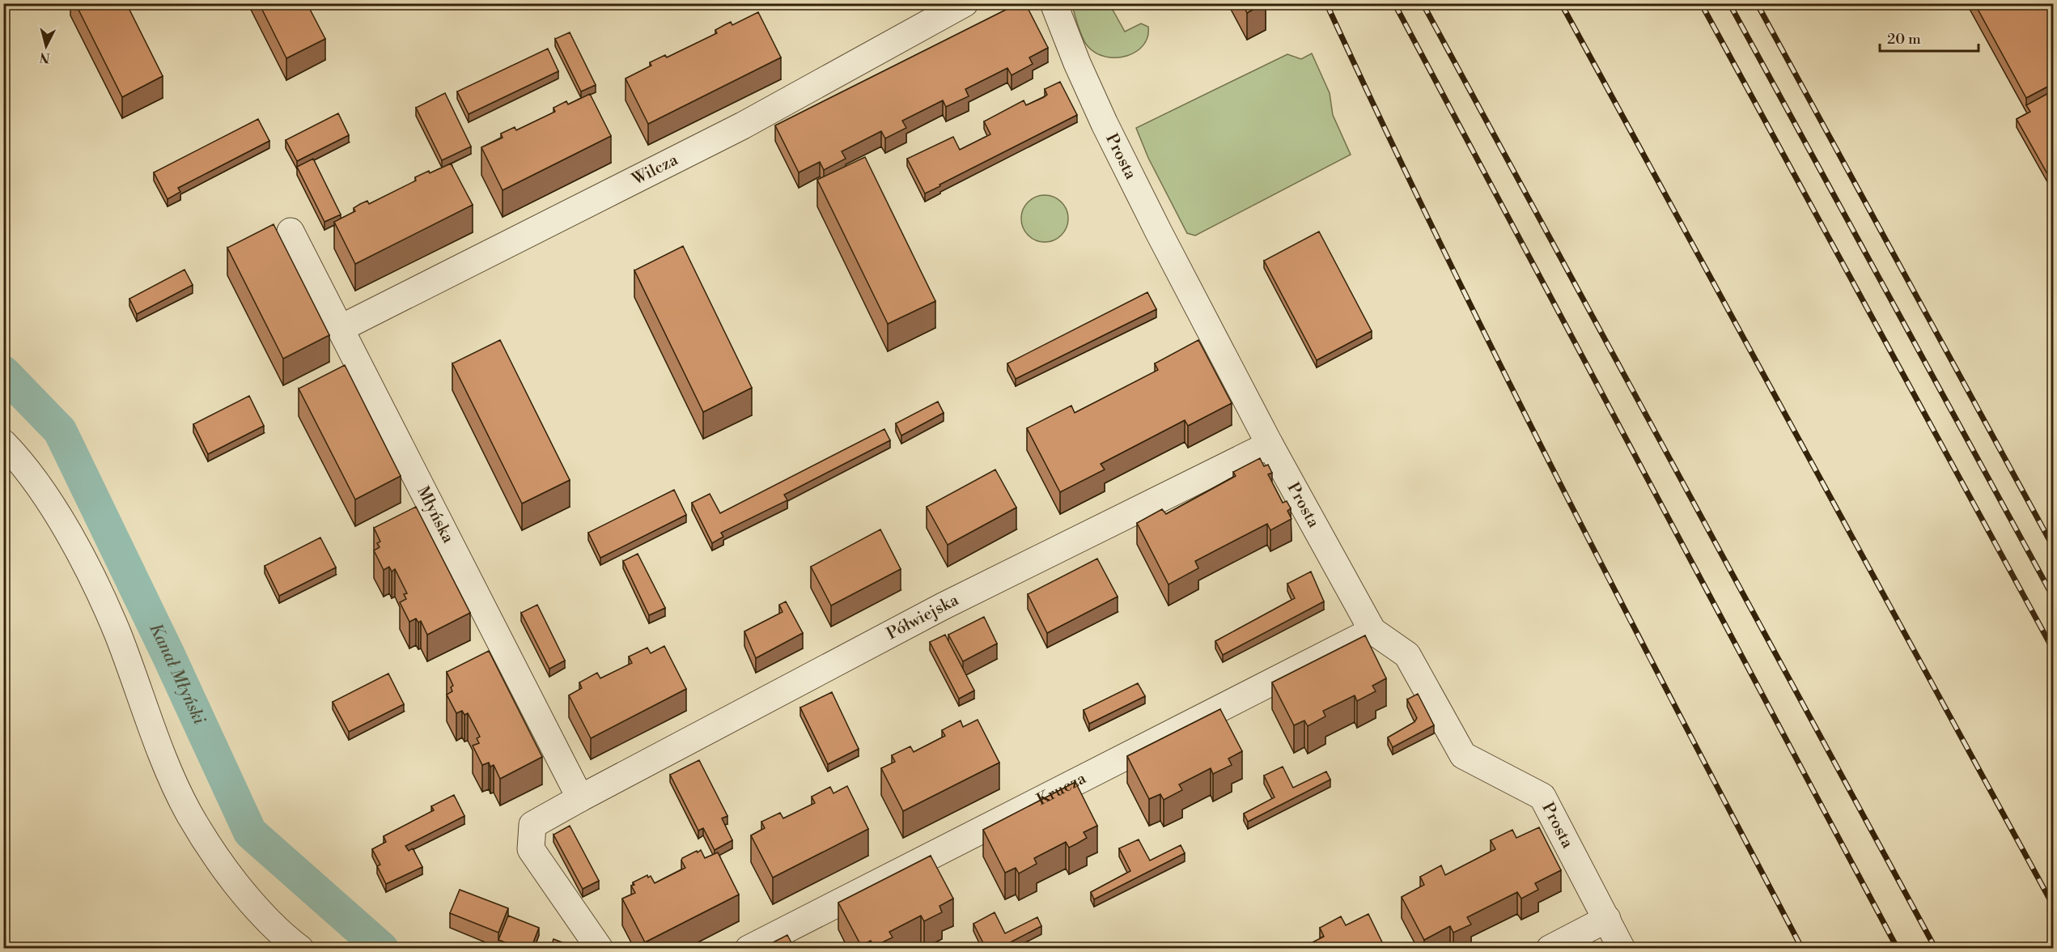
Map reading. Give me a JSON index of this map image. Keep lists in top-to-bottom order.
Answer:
{
  "streets": {
    "street": [
      "Prosta",
      "Wilcza",
      "Młyńska",
      "Półwiejska",
      "Krucza"
    ]
  },
  "crossings": [
    ["Prosta", "Półwiejska"],
    ["Prosta", "Krucza"],
    ["Wilcza", "Młyńska"],
    ["Młyńska", "Półwiejska"]
  ],
  "water": ["Kanał Młyński"],
  "scale_bar": "20 m",
  "north": "bottom"
}
